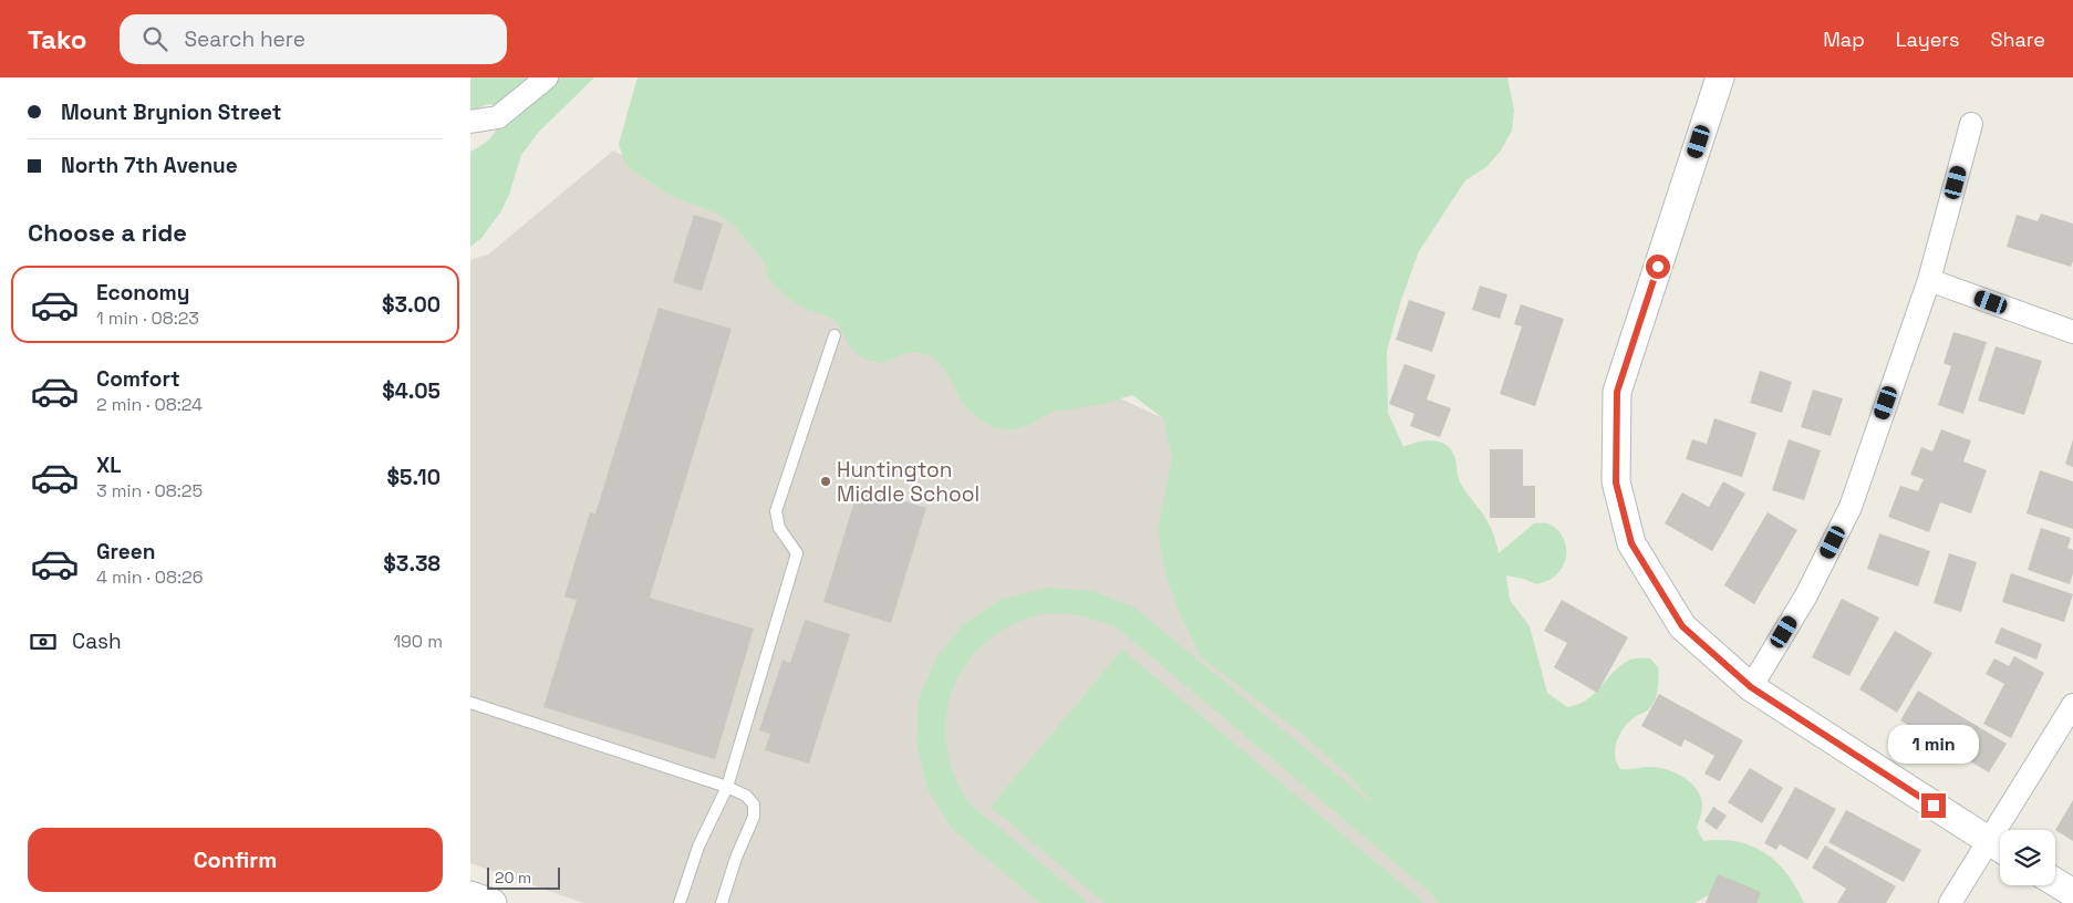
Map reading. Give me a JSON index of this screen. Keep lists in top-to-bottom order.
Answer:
{
  "places": ["Huntington Middle School"],
  "scale_bar": "20 m",
  "page": {
    "header": "Tako",
    "search": "Search here",
    "nav": ["Map", "Layers", "Share"],
    "banner": ["Mount Brynion Street", "North 7th Avenue"],
    "heading": "Choose a ride",
    "list": [
      {
        "name": "Economy",
        "note": "1 min · 08:23",
        "value": "$3.00"
      },
      {
        "name": "Comfort",
        "note": "2 min · 08:24",
        "value": "$4.05"
      },
      {
        "name": "XL",
        "note": "3 min · 08:25",
        "value": "$5.10"
      },
      {
        "name": "Green",
        "note": "4 min · 08:26",
        "value": "$3.38"
      }
    ],
    "pay": ["Cash", "190 m"],
    "bubble": "1 min",
    "buttons": "Confirm",
    "scale": "20 m"
  }
}
